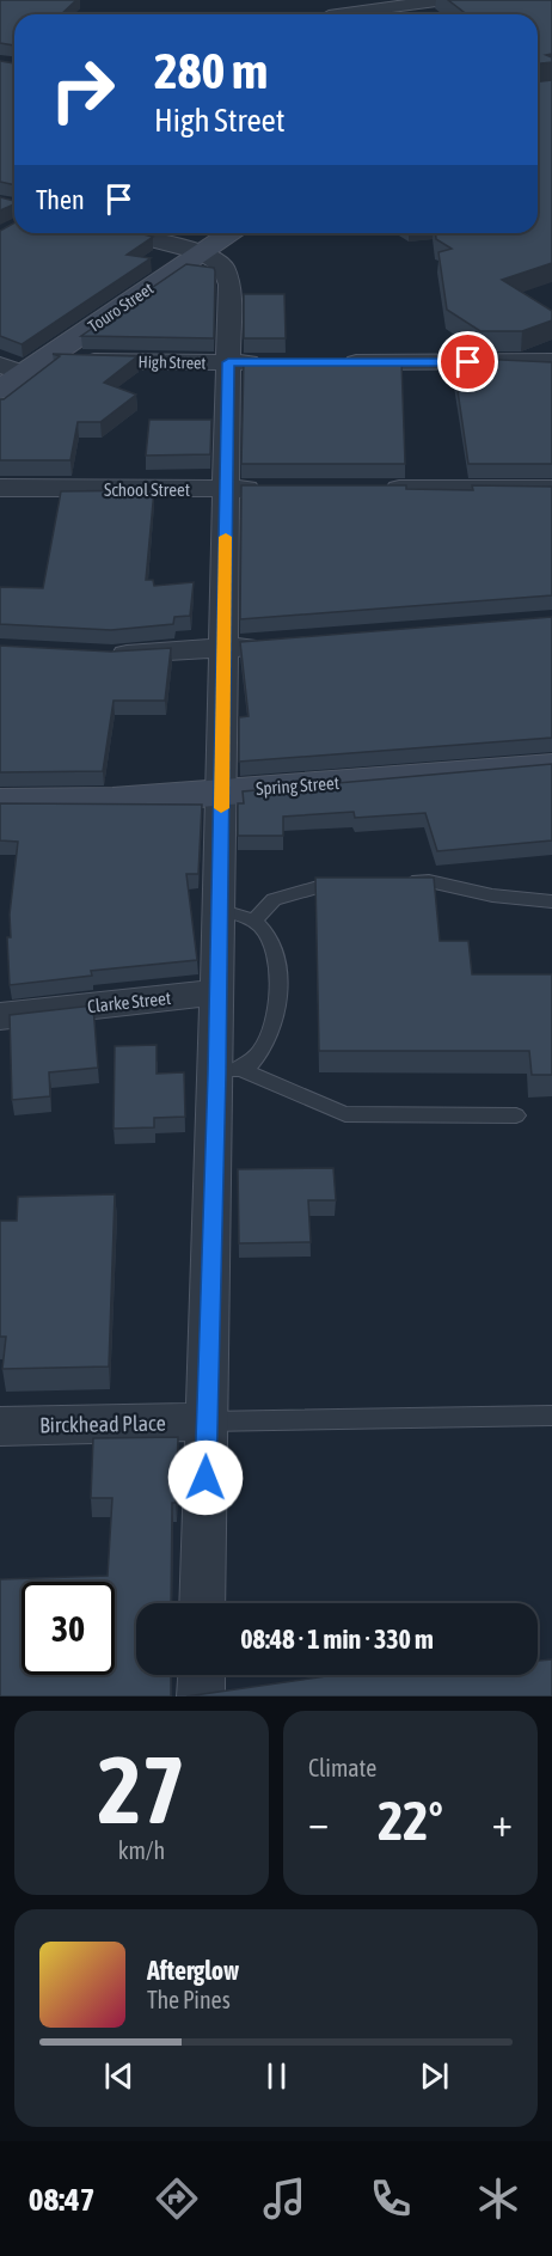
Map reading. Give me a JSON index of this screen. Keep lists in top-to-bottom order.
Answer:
{
  "streets": {
    "main road": ["Touro Street", "Spring Street"],
    "street": [
      "High Street",
      "School Street",
      "Clarke Street",
      "Birckhead Place"
    ]
  },
  "crossings": [
    ["Touro Street", "High Street"]
  ],
  "page": {
    "turn": ["280 m", "High Street"],
    "then": "Then",
    "limit": "30",
    "trip": "08:48 · 1 min · 330 m",
    "tile": [
      ["27", "km/h"],
      "Climate"
    ],
    "heat": ["−", "22°", "+"],
    "song": ["Afterglow", "The Pines"],
    "tabs": "08:47"
  }
}
